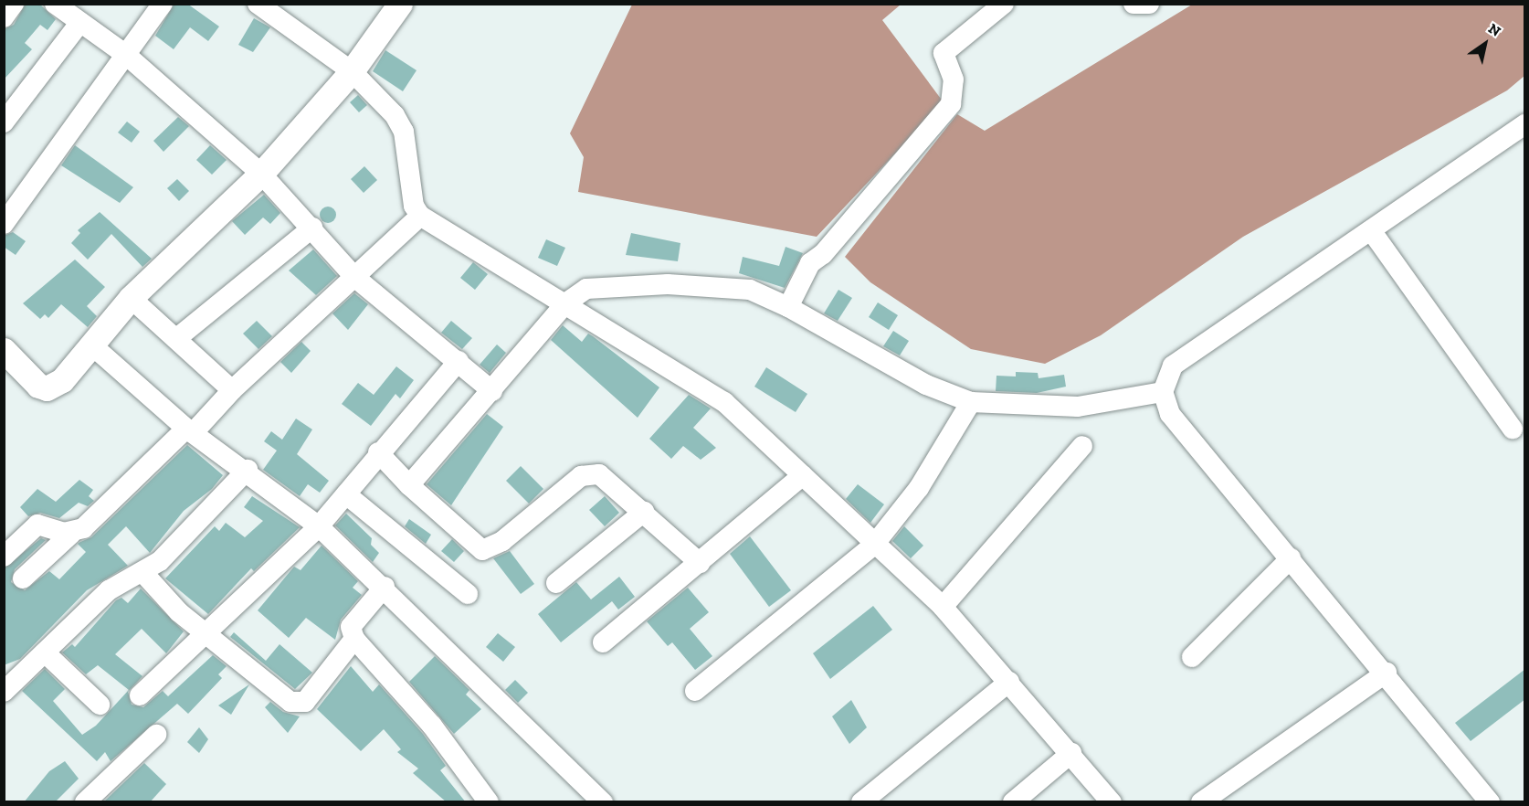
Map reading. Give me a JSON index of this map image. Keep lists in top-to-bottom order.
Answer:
{
  "north": "top right"
}
